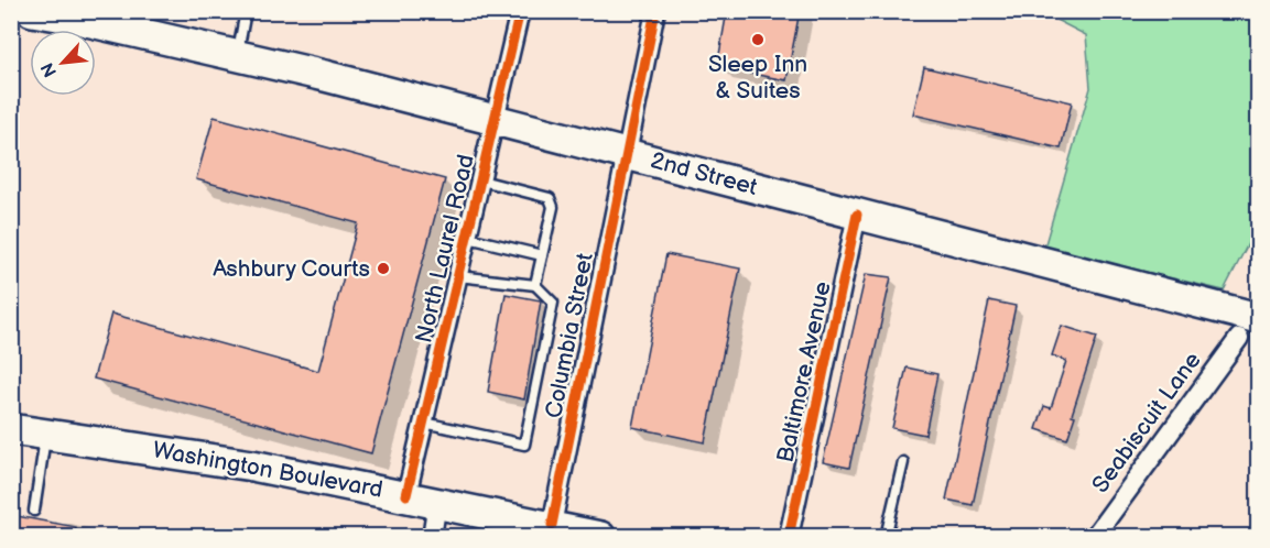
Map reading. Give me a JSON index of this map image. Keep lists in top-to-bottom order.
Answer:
{
  "streets": {
    "main road": ["2nd Street", "Washington Boulevard"],
    "street": [
      "North Laurel Road",
      "Columbia Street",
      "Baltimore Avenue",
      "Seabiscuit Lane"
    ]
  },
  "crossings": [
    ["2nd Street", "North Laurel Road"],
    ["2nd Street", "Columbia Street"],
    ["2nd Street", "Baltimore Avenue"],
    ["2nd Street", "Seabiscuit Lane"],
    ["North Laurel Road", "Washington Boulevard"],
    ["Columbia Street", "Washington Boulevard"]
  ],
  "places": ["Sleep Inn & Suites", "Ashbury Courts"],
  "north": "bottom left"
}
